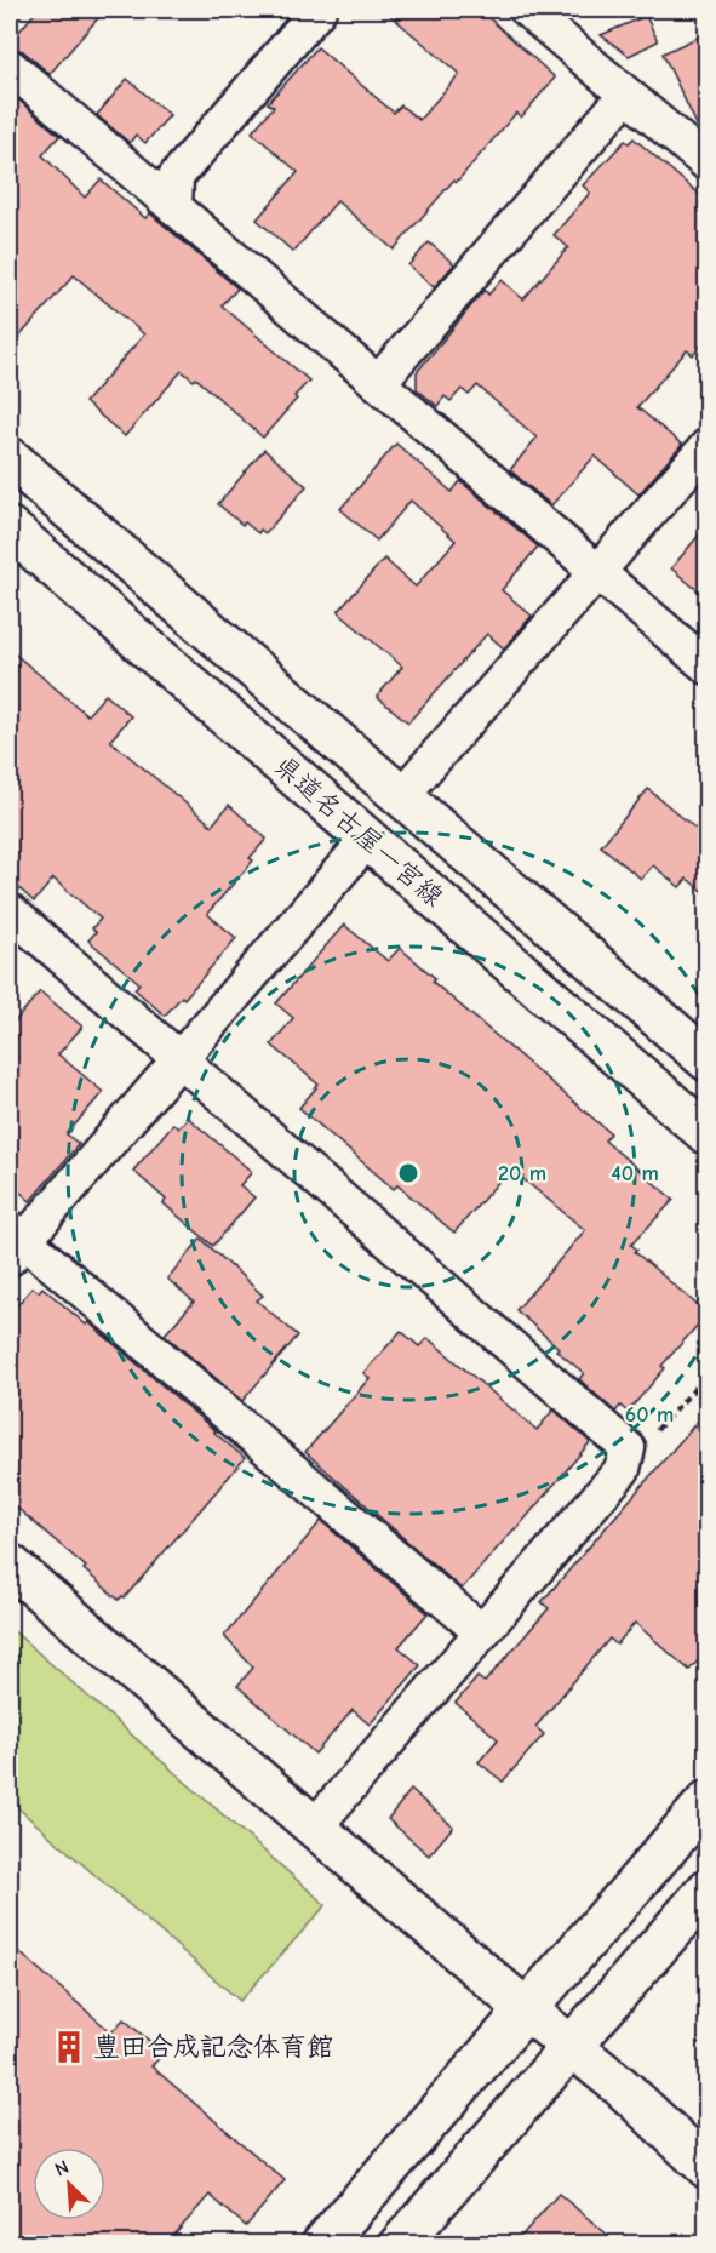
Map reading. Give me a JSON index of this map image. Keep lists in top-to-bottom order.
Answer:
{
  "streets": {
    "street": ["県道名古屋一宮線"]
  },
  "places": {
    "building": ["豊田合成記念体育館"]
  },
  "north": "top left",
  "rings": ["20 m", "40 m", "60 m"]
}
